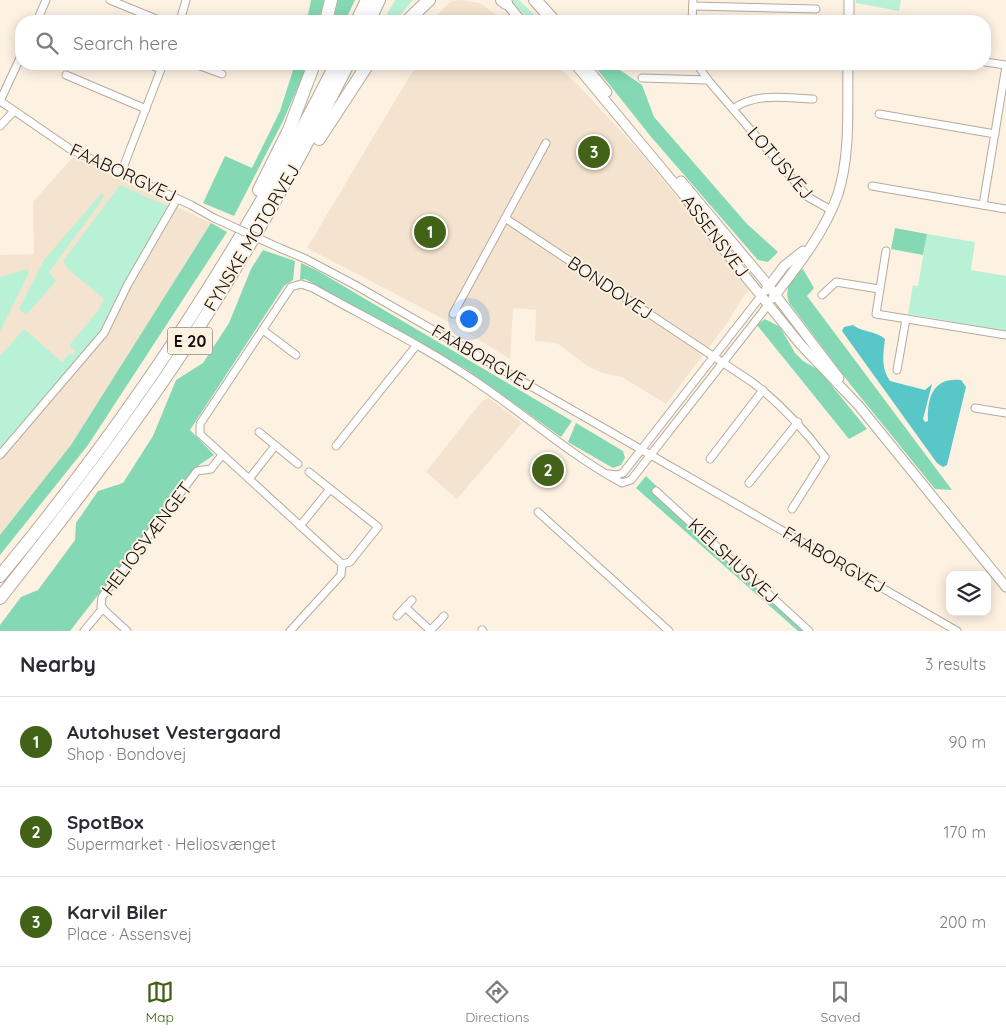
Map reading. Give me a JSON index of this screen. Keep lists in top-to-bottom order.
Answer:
{
  "streets": {
    "highway": ["FYNSKE MOTORVEJ", "E 20"],
    "main road": ["ASSENSVEJ"],
    "street": [
      "LOTUSVEJ",
      "FAABORGVEJ",
      "BONDOVEJ",
      "HELIOSVÆNGET",
      "KIELSHUSVEJ"
    ]
  },
  "page": {
    "search": "Search here",
    "pins": ["3", "1", "2"],
    "heading": ["Nearby", "3 results"],
    "list": [
      {
        "mark": "1",
        "name": "Autohuset Vestergaard",
        "note": "Shop · Bondovej",
        "value": "90 m"
      },
      {
        "mark": "2",
        "name": "SpotBox",
        "note": "Supermarket · Heliosvænget",
        "value": "170 m"
      },
      {
        "mark": "3",
        "name": "Karvil Biler",
        "note": "Place · Assensvej",
        "value": "200 m"
      }
    ],
    "nav": ["Map", "Directions", "Saved"]
  }
}
